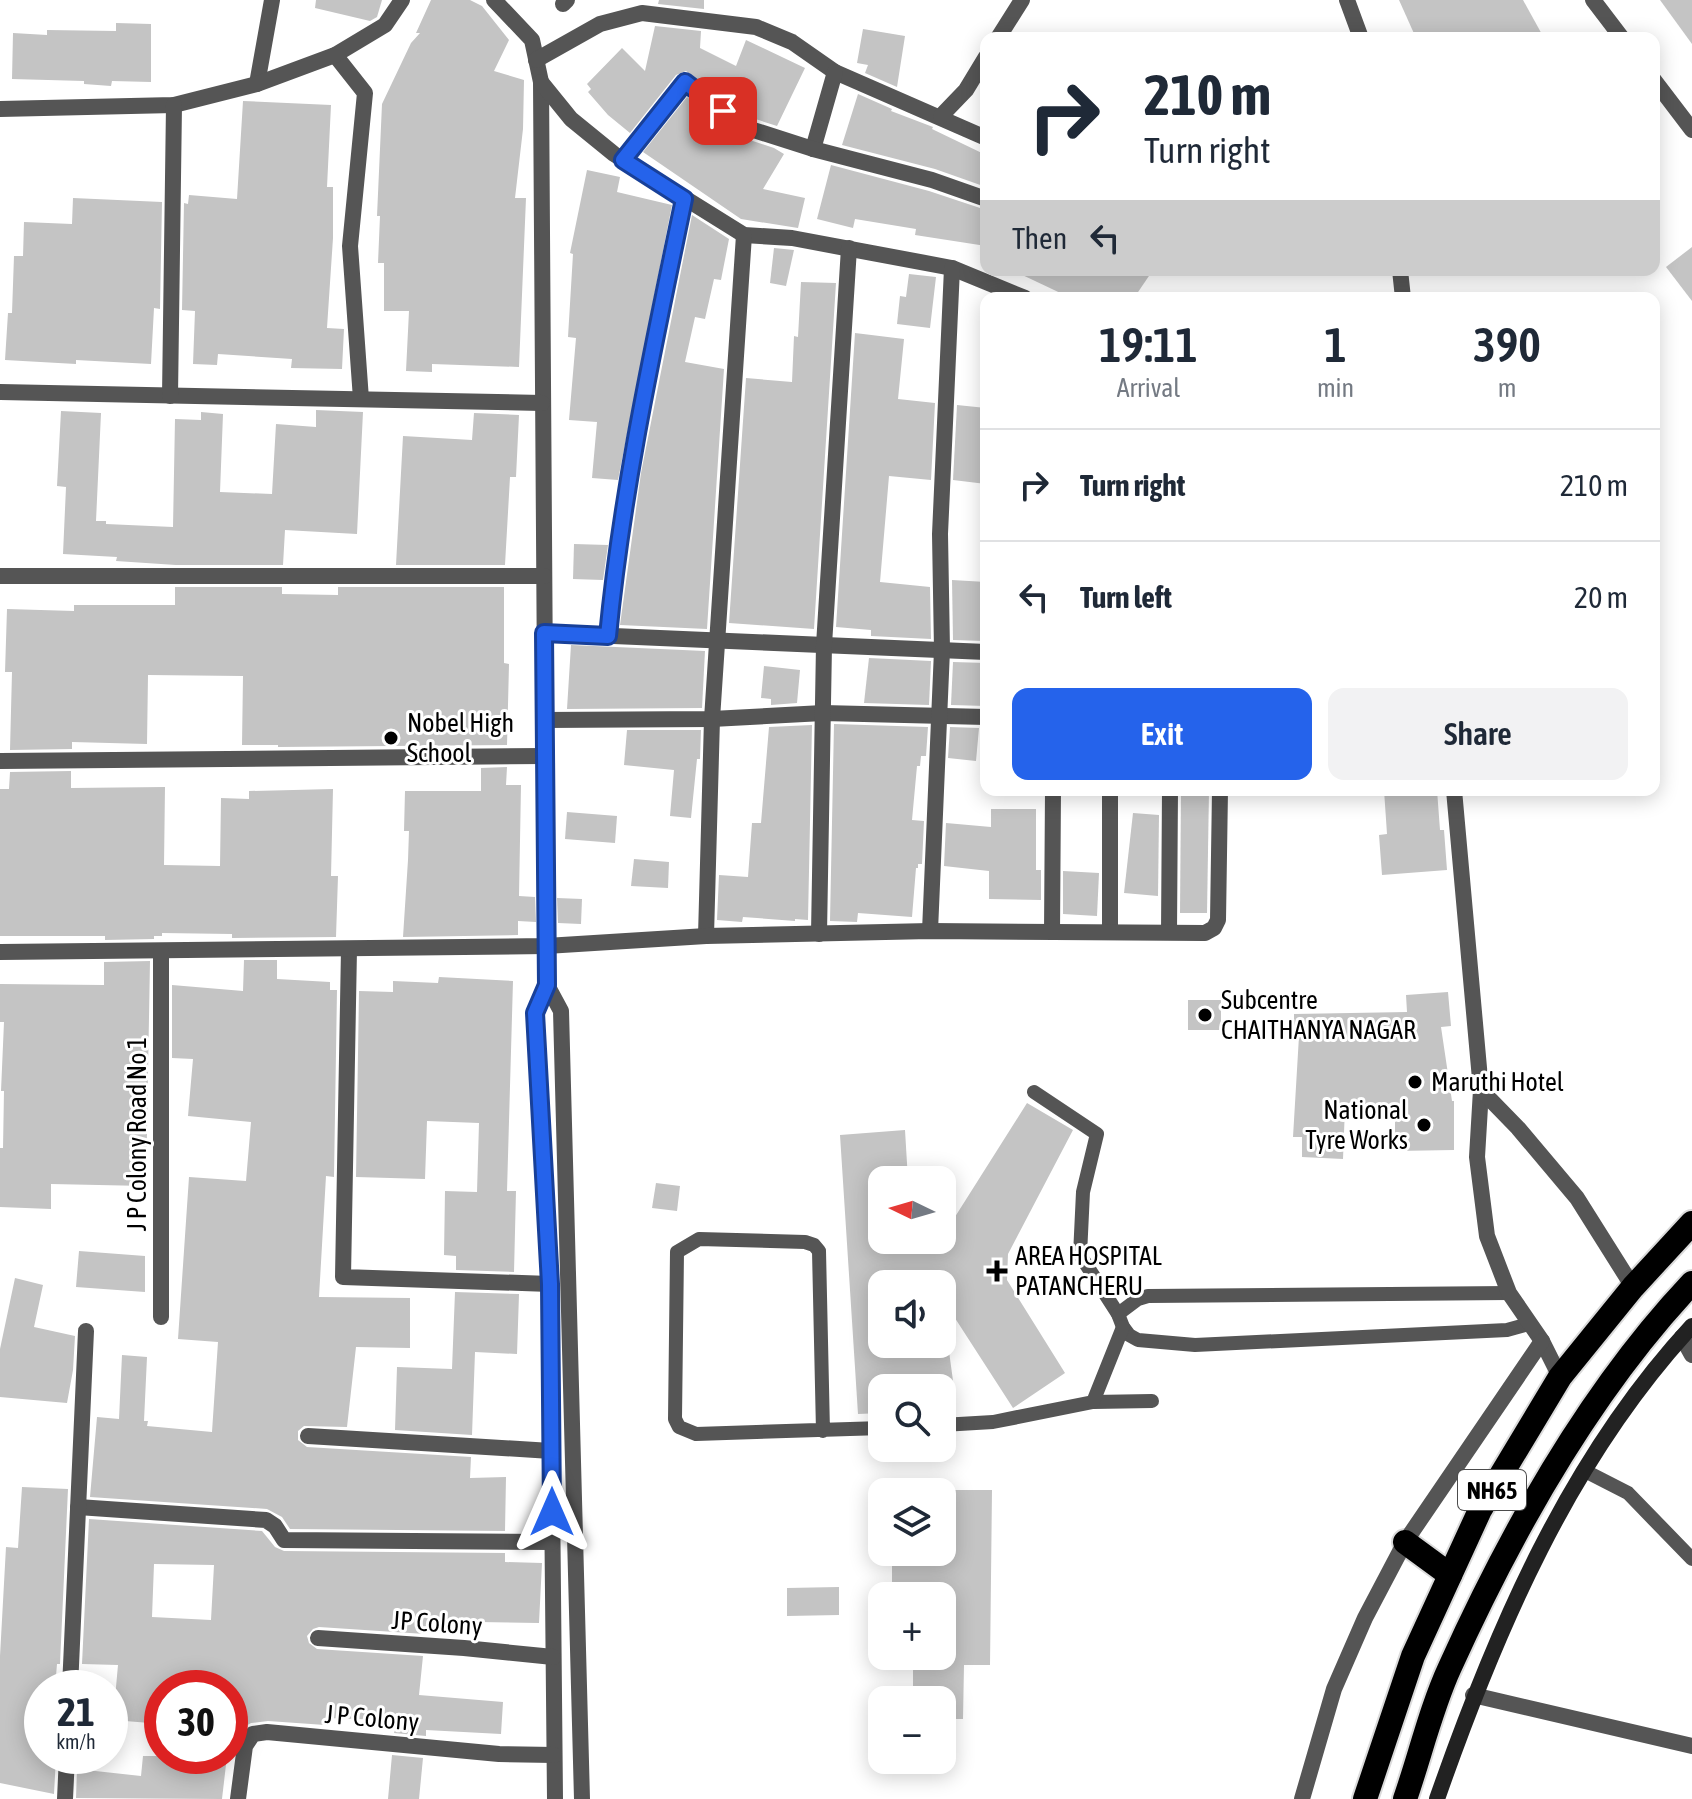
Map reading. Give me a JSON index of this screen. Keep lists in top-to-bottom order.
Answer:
{
  "streets": {
    "highway": ["NH65"],
    "street": ["J P Colony Road No 1", "JP Colony", "J P Colony"]
  },
  "places": {
    "other": [
      "Nobel High School",
      "Subcentre CHAITHANYA NAGAR",
      "Maruthi Hotel",
      "National Tyre Works"
    ],
    "health": ["AREA HOSPITAL PATANCHERU"]
  },
  "north": "left",
  "page": {
    "turn": ["210 m", "Turn right"],
    "then": "Then",
    "eta": [
      "19:11",
      "Arrival",
      "1",
      "min",
      "390",
      "m"
    ],
    "list": [
      {
        "name": "Turn right",
        "value": "210 m"
      },
      {
        "name": "Turn left",
        "value": "20 m"
      }
    ],
    "buttons": ["Exit", "Share"],
    "map_buttons": ["+", "−"],
    "speed": "21 km/h",
    "limit": "30"
  }
}
